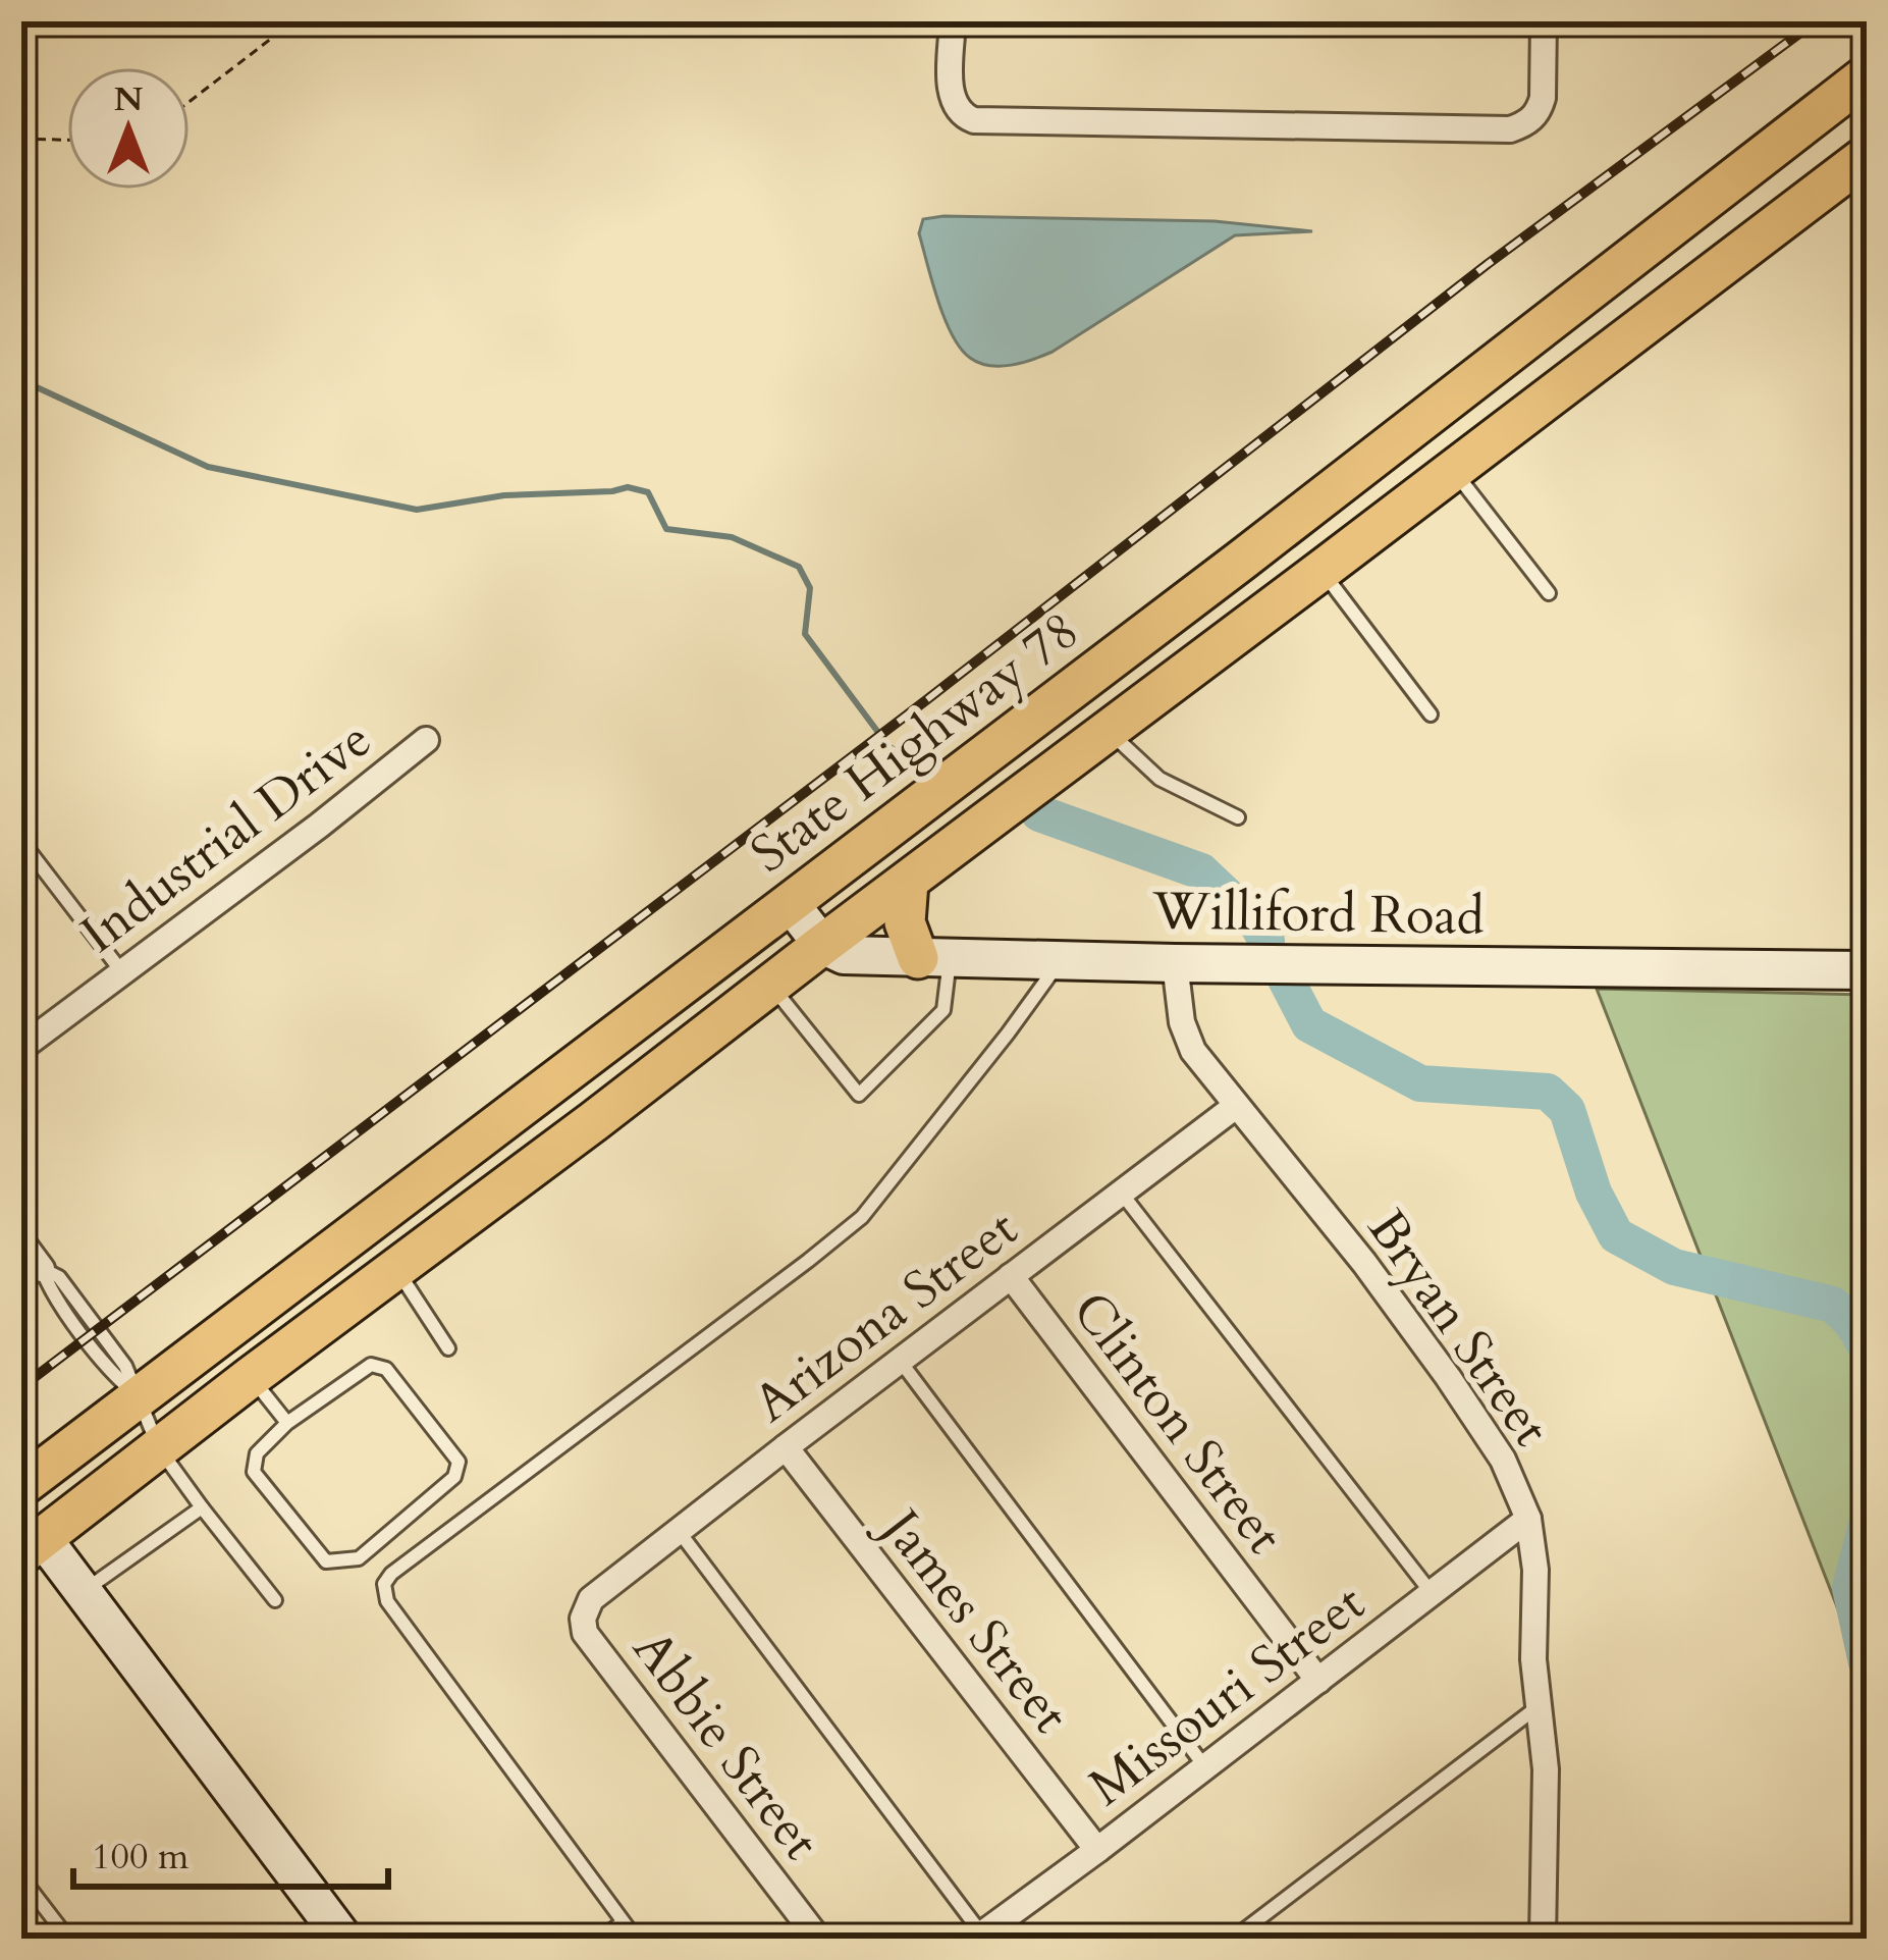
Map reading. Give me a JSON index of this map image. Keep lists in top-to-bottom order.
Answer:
{
  "streets": {
    "main road": ["State Highway 78"],
    "street": [
      "Industrial Drive",
      "Williford Road",
      "Arizona Street",
      "Bryan Street",
      "Clinton Street",
      "James Street",
      "Missouri Street",
      "Abbie Street"
    ]
  },
  "crossings": [
    ["State Highway 78", "Williford Road"],
    ["Williford Road", "Bryan Street"],
    ["Arizona Street", "Bryan Street"],
    ["Arizona Street", "Clinton Street"],
    ["Arizona Street", "James Street"],
    ["Arizona Street", "Abbie Street"],
    ["Bryan Street", "Missouri Street"],
    ["Clinton Street", "Missouri Street"],
    ["James Street", "Missouri Street"]
  ],
  "scale_bar": "100 m",
  "north": "top"
}
